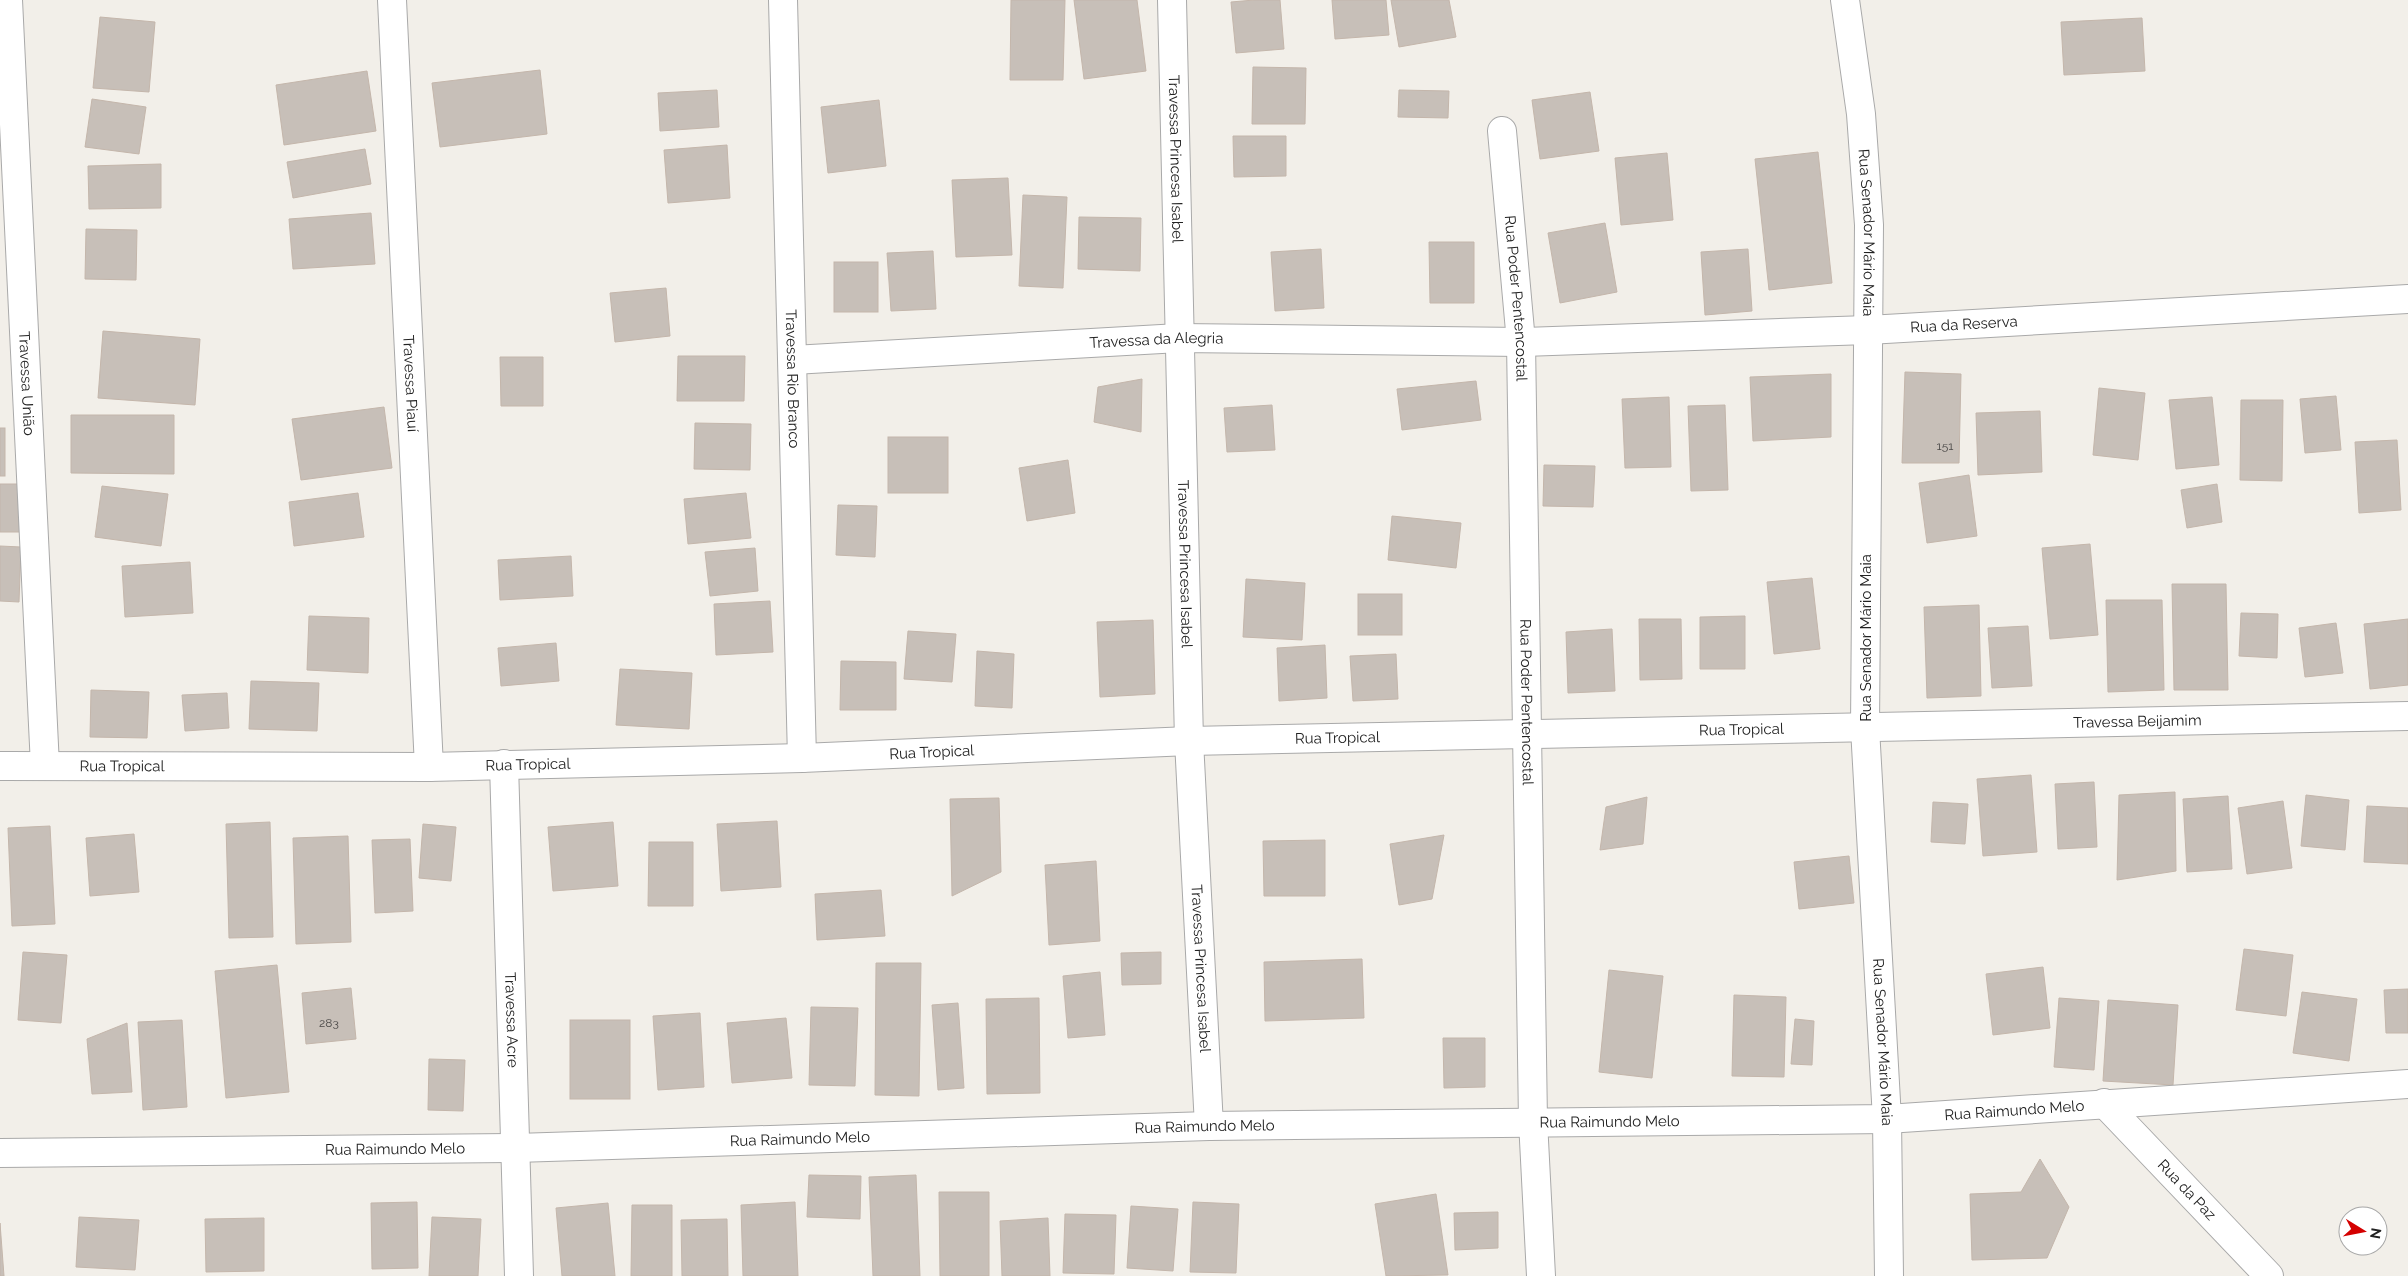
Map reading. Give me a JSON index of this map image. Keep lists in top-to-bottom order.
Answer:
{
  "streets": {
    "street": [
      "Travessa Princesa Isabel",
      "Rua Senador Mário Maia",
      "Rua Poder Pentencostal",
      "Rua da Reserva",
      "Travessa da Alegria",
      "Travessa Rio Branco",
      "Travessa União",
      "Travessa Piauí",
      "Travessa Beijamim",
      "Rua Tropical",
      "Travessa Acre",
      "Rua Raimundo Melo",
      "Rua da Paz"
    ]
  },
  "crossings": [
    ["Travessa Princesa Isabel", "Travessa da Alegria"],
    ["Travessa Princesa Isabel", "Rua Tropical"],
    ["Travessa Princesa Isabel", "Rua Raimundo Melo"],
    ["Rua Senador Mário Maia", "Rua da Reserva"],
    ["Rua Senador Mário Maia", "Travessa Beijamim"],
    ["Rua Senador Mário Maia", "Rua Tropical"],
    ["Rua Senador Mário Maia", "Rua Raimundo Melo"],
    ["Rua Poder Pentencostal", "Rua da Reserva"],
    ["Rua Poder Pentencostal", "Travessa da Alegria"],
    ["Rua Poder Pentencostal", "Rua Tropical"],
    ["Rua Poder Pentencostal", "Rua Raimundo Melo"],
    ["Rua da Reserva", "Travessa da Alegria"],
    ["Travessa da Alegria", "Travessa Rio Branco"],
    ["Travessa Rio Branco", "Rua Tropical"],
    ["Travessa União", "Rua Tropical"],
    ["Travessa Piauí", "Rua Tropical"],
    ["Travessa Beijamim", "Rua Tropical"],
    ["Rua Tropical", "Travessa Acre"],
    ["Travessa Acre", "Rua Raimundo Melo"],
    ["Rua Raimundo Melo", "Rua da Paz"]
  ],
  "house_numbers": ["151", "283"],
  "north": "right"
}
